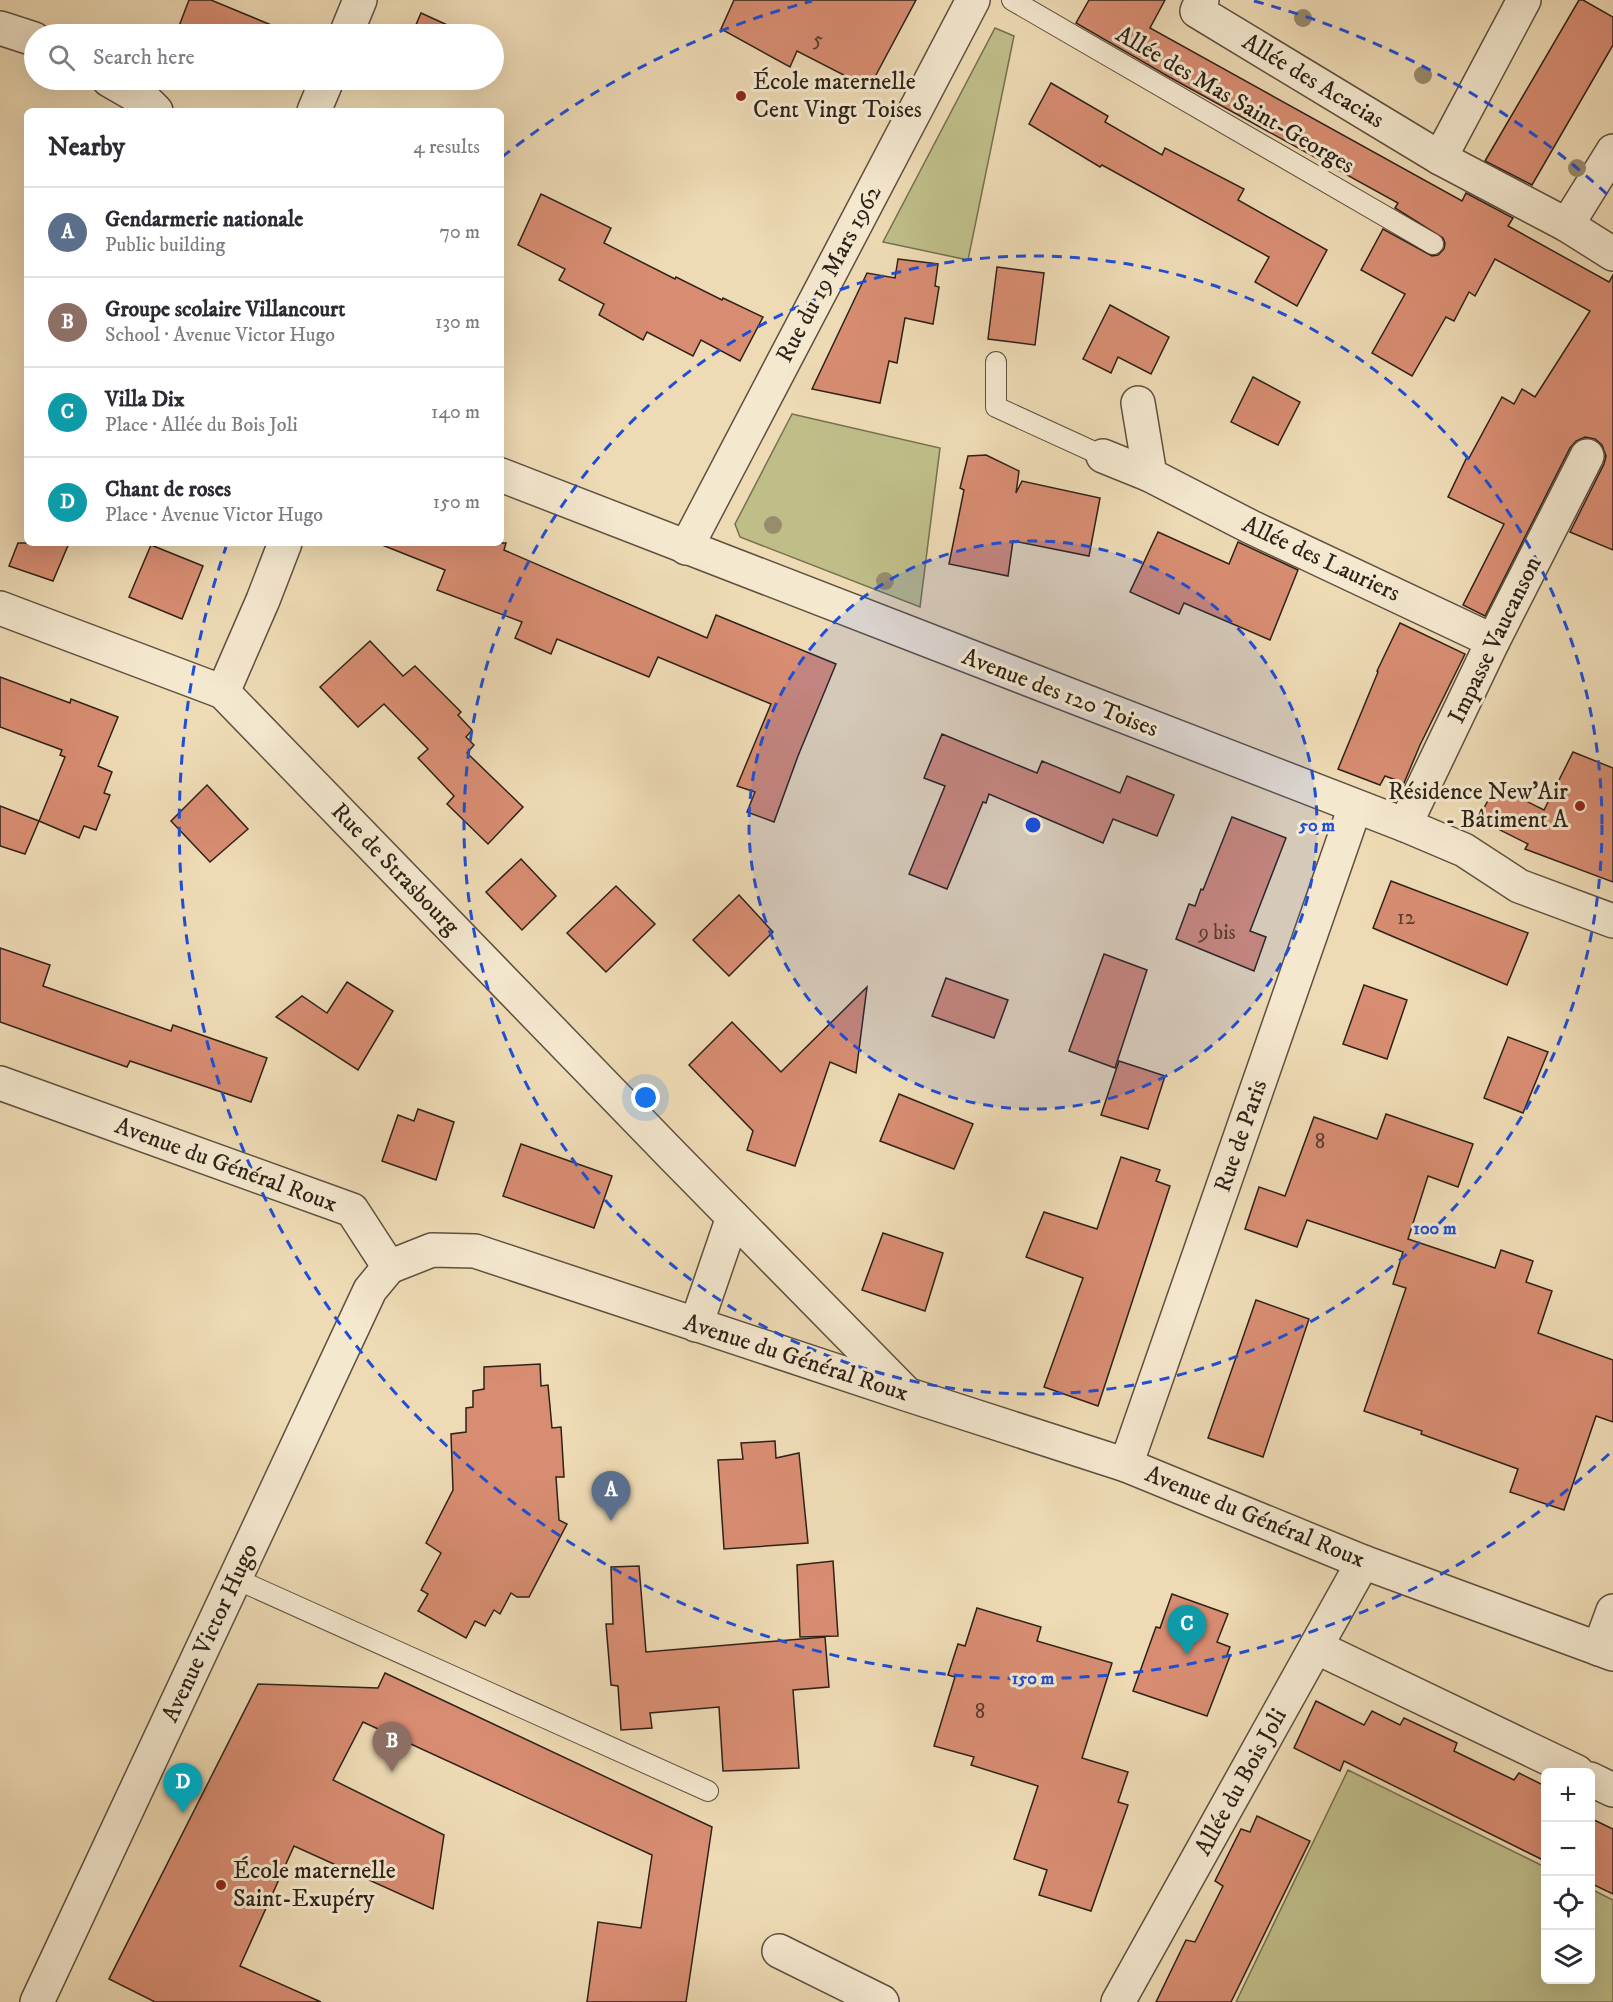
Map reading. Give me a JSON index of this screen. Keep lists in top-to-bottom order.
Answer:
{
  "streets": {
    "street": [
      "Allée des Acacias",
      "Rue du 19 Mars 1962",
      "Allée des Lauriers",
      "Impasse Vaucanson",
      "Avenue des 120 Toises",
      "Rue de Strasbourg",
      "Rue de Paris",
      "Avenue du Général Roux",
      "Avenue Victor Hugo",
      "Allée du Bois Joli"
    ],
    "lane": ["Allée des Mas Saint-Georges"]
  },
  "crossings": [
    ["Rue du 19 Mars 1962", "Avenue des 120 Toises"],
    ["Allée des Lauriers", "Impasse Vaucanson"],
    ["Impasse Vaucanson", "Avenue des 120 Toises"],
    ["Avenue des 120 Toises", "Rue de Paris"],
    ["Rue de Strasbourg", "Avenue du Général Roux"],
    ["Rue de Paris", "Avenue du Général Roux"],
    ["Avenue du Général Roux", "Avenue Victor Hugo"],
    ["Avenue du Général Roux", "Allée du Bois Joli"]
  ],
  "places": ["École maternelle Cent Vingt Toises", "Résidence New'Air - Bâtiment A", "École maternelle Saint-Exupéry"],
  "house_numbers": [
    "5",
    "12",
    "9 bis",
    "8",
    "8"
  ],
  "page": {
    "search": "Search here",
    "heading": ["Nearby", "4 results"],
    "list": [
      {
        "mark": "A",
        "name": "Gendarmerie nationale",
        "note": "Public building",
        "value": "70 m"
      },
      {
        "mark": "B",
        "name": "Groupe scolaire Villancourt",
        "note": "School · Avenue Victor Hugo",
        "value": "130 m"
      },
      {
        "mark": "C",
        "name": "Villa Dix",
        "note": "Place · Allée du Bois Joli",
        "value": "140 m"
      },
      {
        "mark": "D",
        "name": "Chant de roses",
        "note": "Place · Avenue Victor Hugo",
        "value": "150 m"
      }
    ],
    "pins": [
      "A",
      "C",
      "B",
      "D"
    ],
    "map_buttons": ["+", "−"]
  },
  "rings": ["50 m", "100 m", "150 m"]
}
